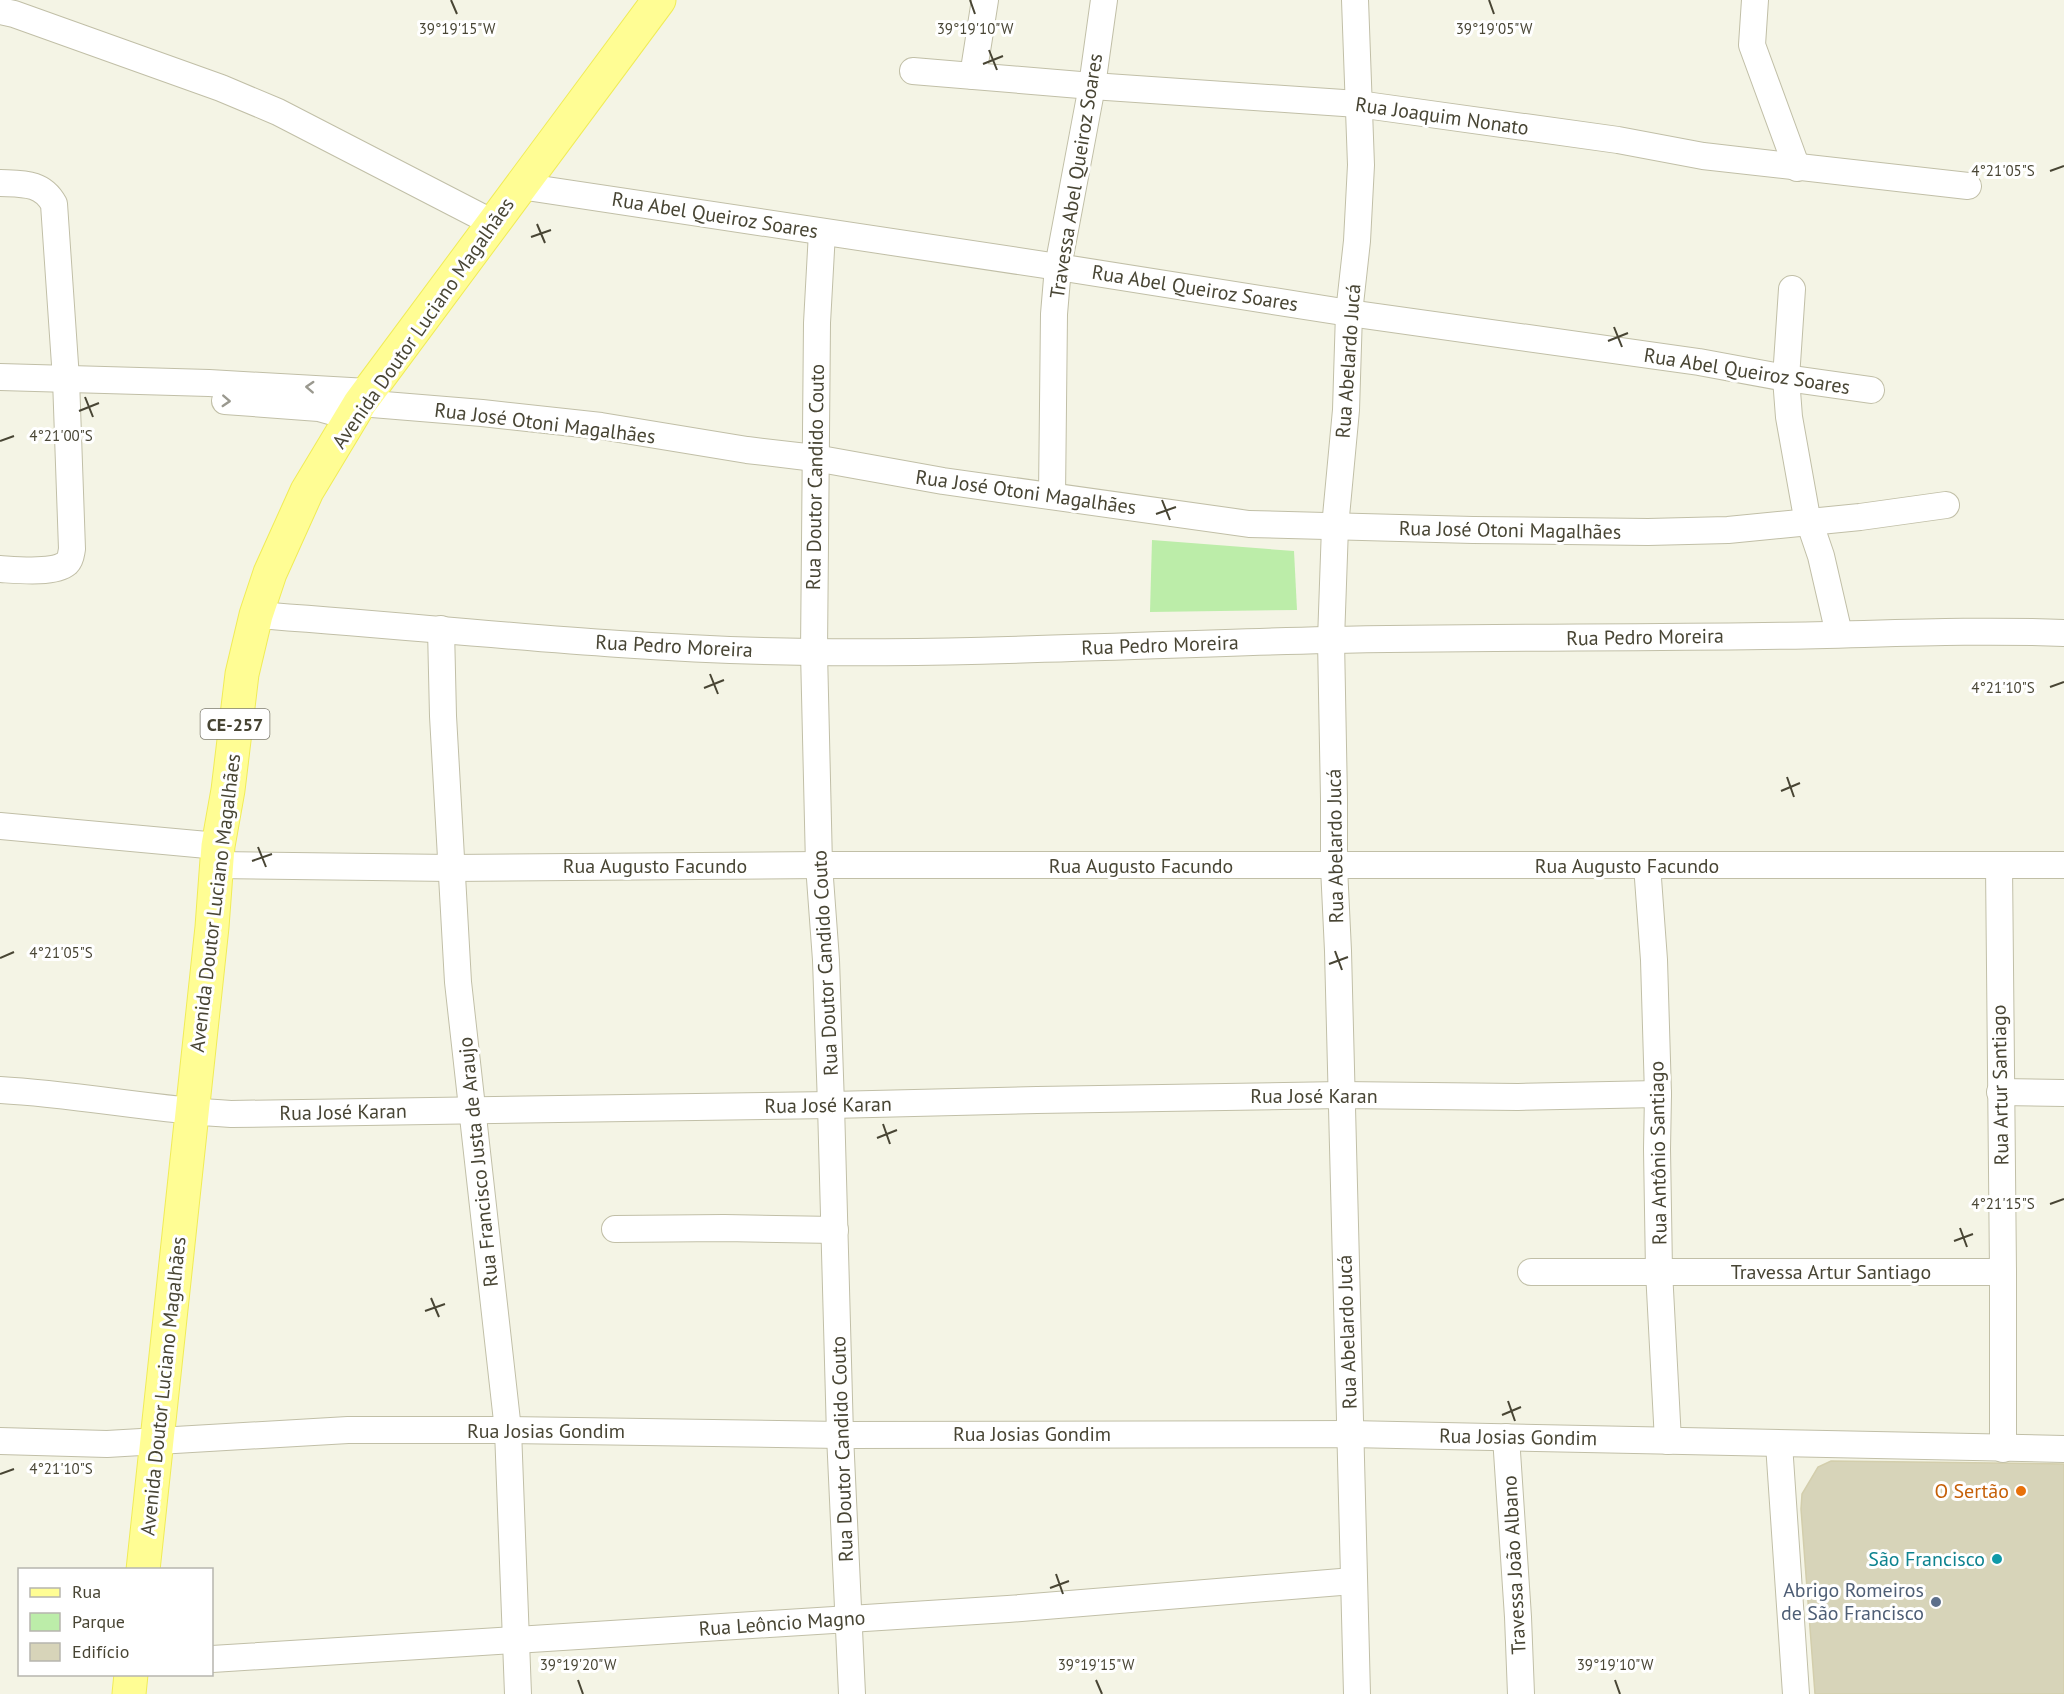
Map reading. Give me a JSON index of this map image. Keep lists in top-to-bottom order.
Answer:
{
  "streets": {
    "main road": ["Avenida Doutor Luciano Magalhães", "CE-257"],
    "street": [
      "Rua Joaquim Nonato",
      "Travessa Abel Queiroz Soares",
      "Rua Abel Queiroz Soares",
      "Rua Abelardo Jucá",
      "Rua José Otoni Magalhães",
      "Rua Doutor Candido Couto",
      "Rua Pedro Moreira",
      "Rua Augusto Facundo",
      "Rua Artur Santiago",
      "Rua José Karan",
      "Rua Antônio Santiago",
      "Rua Francisco Justa de Araujo",
      "Travessa Artur Santiago",
      "Rua Josias Gondim",
      "Travessa João Albano",
      "Rua Leôncio Magno"
    ]
  },
  "crossings": [
    ["Rua Joaquim Nonato", "Travessa Abel Queiroz Soares"],
    ["Rua Joaquim Nonato", "Rua Abelardo Jucá"],
    ["Travessa Abel Queiroz Soares", "Rua Abel Queiroz Soares"],
    ["Travessa Abel Queiroz Soares", "Rua José Otoni Magalhães"],
    ["Rua Abel Queiroz Soares", "Avenida Doutor Luciano Magalhães"],
    ["Rua Abel Queiroz Soares", "Rua Abelardo Jucá"],
    ["Rua Abel Queiroz Soares", "Rua Doutor Candido Couto"],
    ["Avenida Doutor Luciano Magalhães", "Rua José Otoni Magalhães"],
    ["Avenida Doutor Luciano Magalhães", "Rua Pedro Moreira"],
    ["Avenida Doutor Luciano Magalhães", "Rua Augusto Facundo"],
    ["Avenida Doutor Luciano Magalhães", "Rua José Karan"],
    ["Avenida Doutor Luciano Magalhães", "Rua Josias Gondim"],
    ["Rua Abelardo Jucá", "Rua José Otoni Magalhães"],
    ["Rua Abelardo Jucá", "Rua Pedro Moreira"],
    ["Rua Abelardo Jucá", "Rua Augusto Facundo"],
    ["Rua Abelardo Jucá", "Rua José Karan"],
    ["Rua Abelardo Jucá", "Rua Josias Gondim"],
    ["Rua Abelardo Jucá", "Rua Leôncio Magno"],
    ["Rua José Otoni Magalhães", "Rua Doutor Candido Couto"],
    ["Rua Doutor Candido Couto", "Rua Pedro Moreira"],
    ["Rua Doutor Candido Couto", "Rua Augusto Facundo"],
    ["Rua Doutor Candido Couto", "Rua José Karan"],
    ["Rua Doutor Candido Couto", "Rua Josias Gondim"],
    ["Rua Doutor Candido Couto", "Rua Leôncio Magno"],
    ["Rua Pedro Moreira", "Rua Francisco Justa de Araujo"],
    ["Rua Augusto Facundo", "Rua Artur Santiago"],
    ["Rua Augusto Facundo", "Rua Antônio Santiago"],
    ["Rua Augusto Facundo", "Rua Francisco Justa de Araujo"],
    ["Rua Artur Santiago", "Travessa Artur Santiago"],
    ["Rua Artur Santiago", "Rua Josias Gondim"],
    ["Rua José Karan", "Rua Antônio Santiago"],
    ["Rua José Karan", "Rua Francisco Justa de Araujo"],
    ["Rua Antônio Santiago", "Travessa Artur Santiago"],
    ["Rua Antônio Santiago", "Rua Josias Gondim"],
    ["Rua Francisco Justa de Araujo", "Rua Josias Gondim"],
    ["Rua Francisco Justa de Araujo", "Rua Leôncio Magno"],
    ["Rua Josias Gondim", "Travessa João Albano"]
  ],
  "places": ["O Sertão", "São Francisco", "Abrigo Romeiros de São Francisco"],
  "legend": ["Rua", "Parque", "Edifício"],
  "coordinates": [
    "39°19'15\"W",
    "39°19'10\"W",
    "39°19'05\"W",
    "4°21'05\"S",
    "4°21'00\"S",
    "4°21'10\"S",
    "4°21'15\"S",
    "39°19'20\"W"
  ]
}
